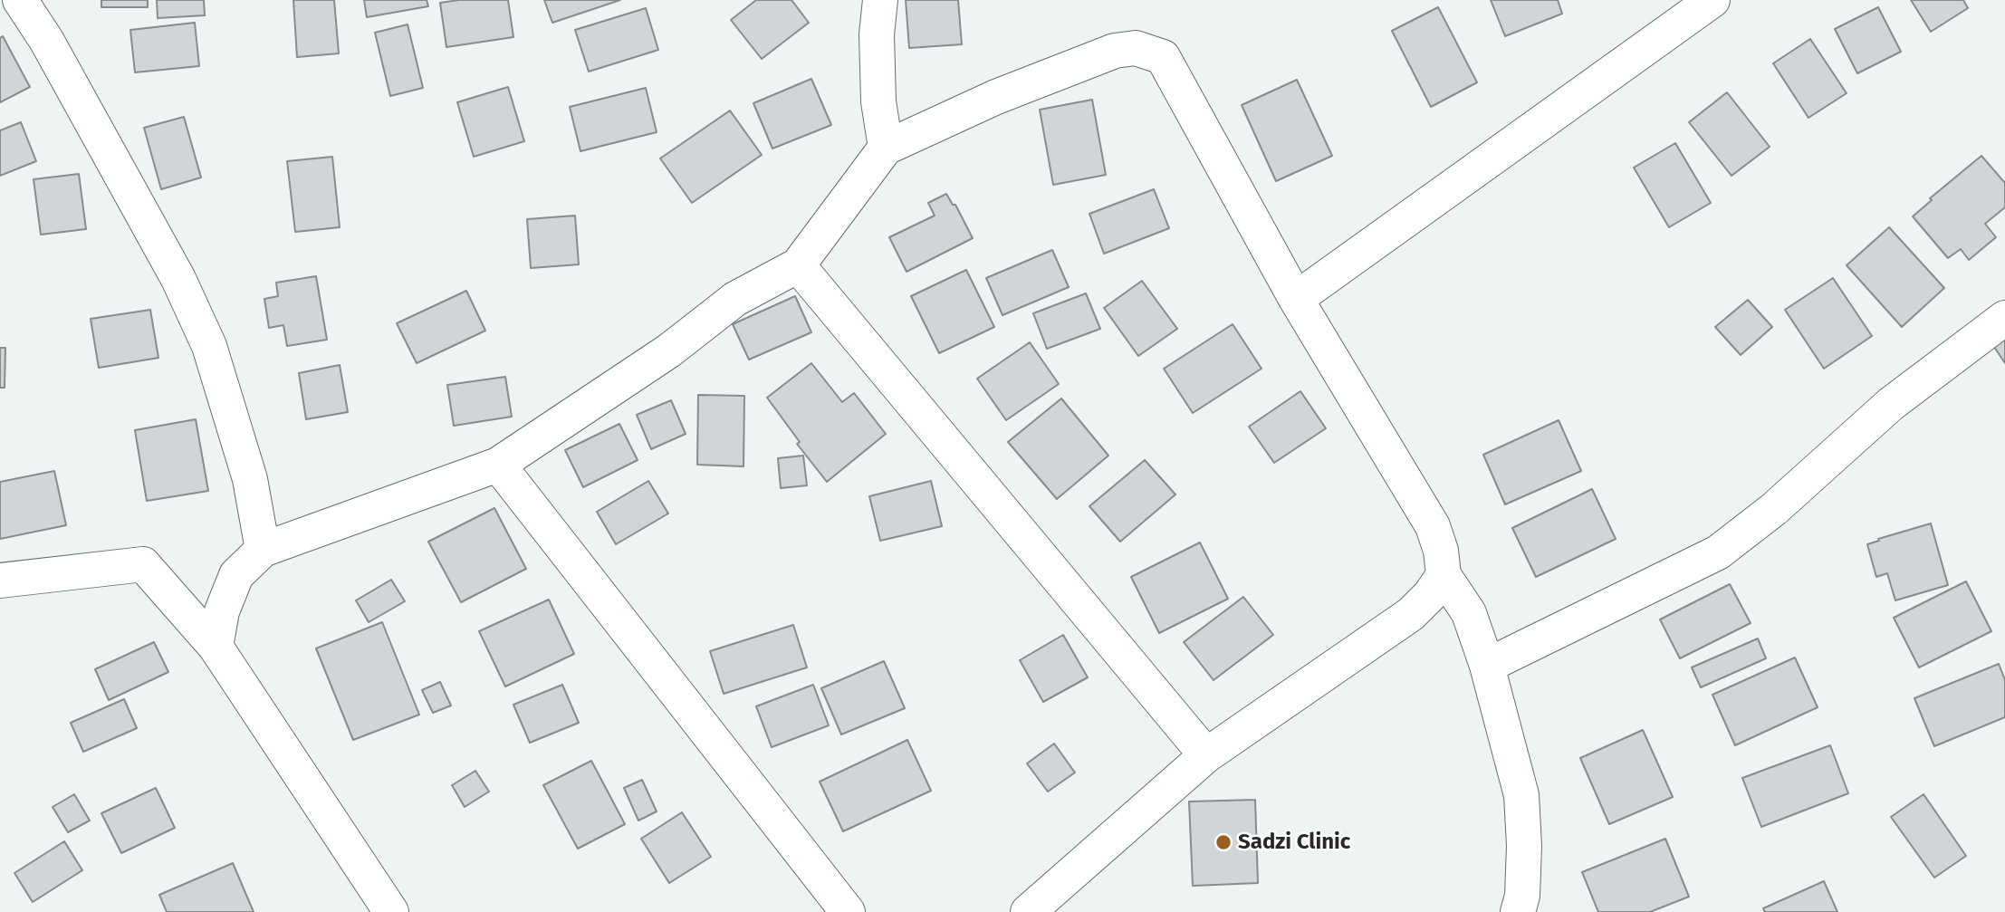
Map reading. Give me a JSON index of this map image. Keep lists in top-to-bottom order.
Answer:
{
  "places": ["Sadzi Clinic"]
}
